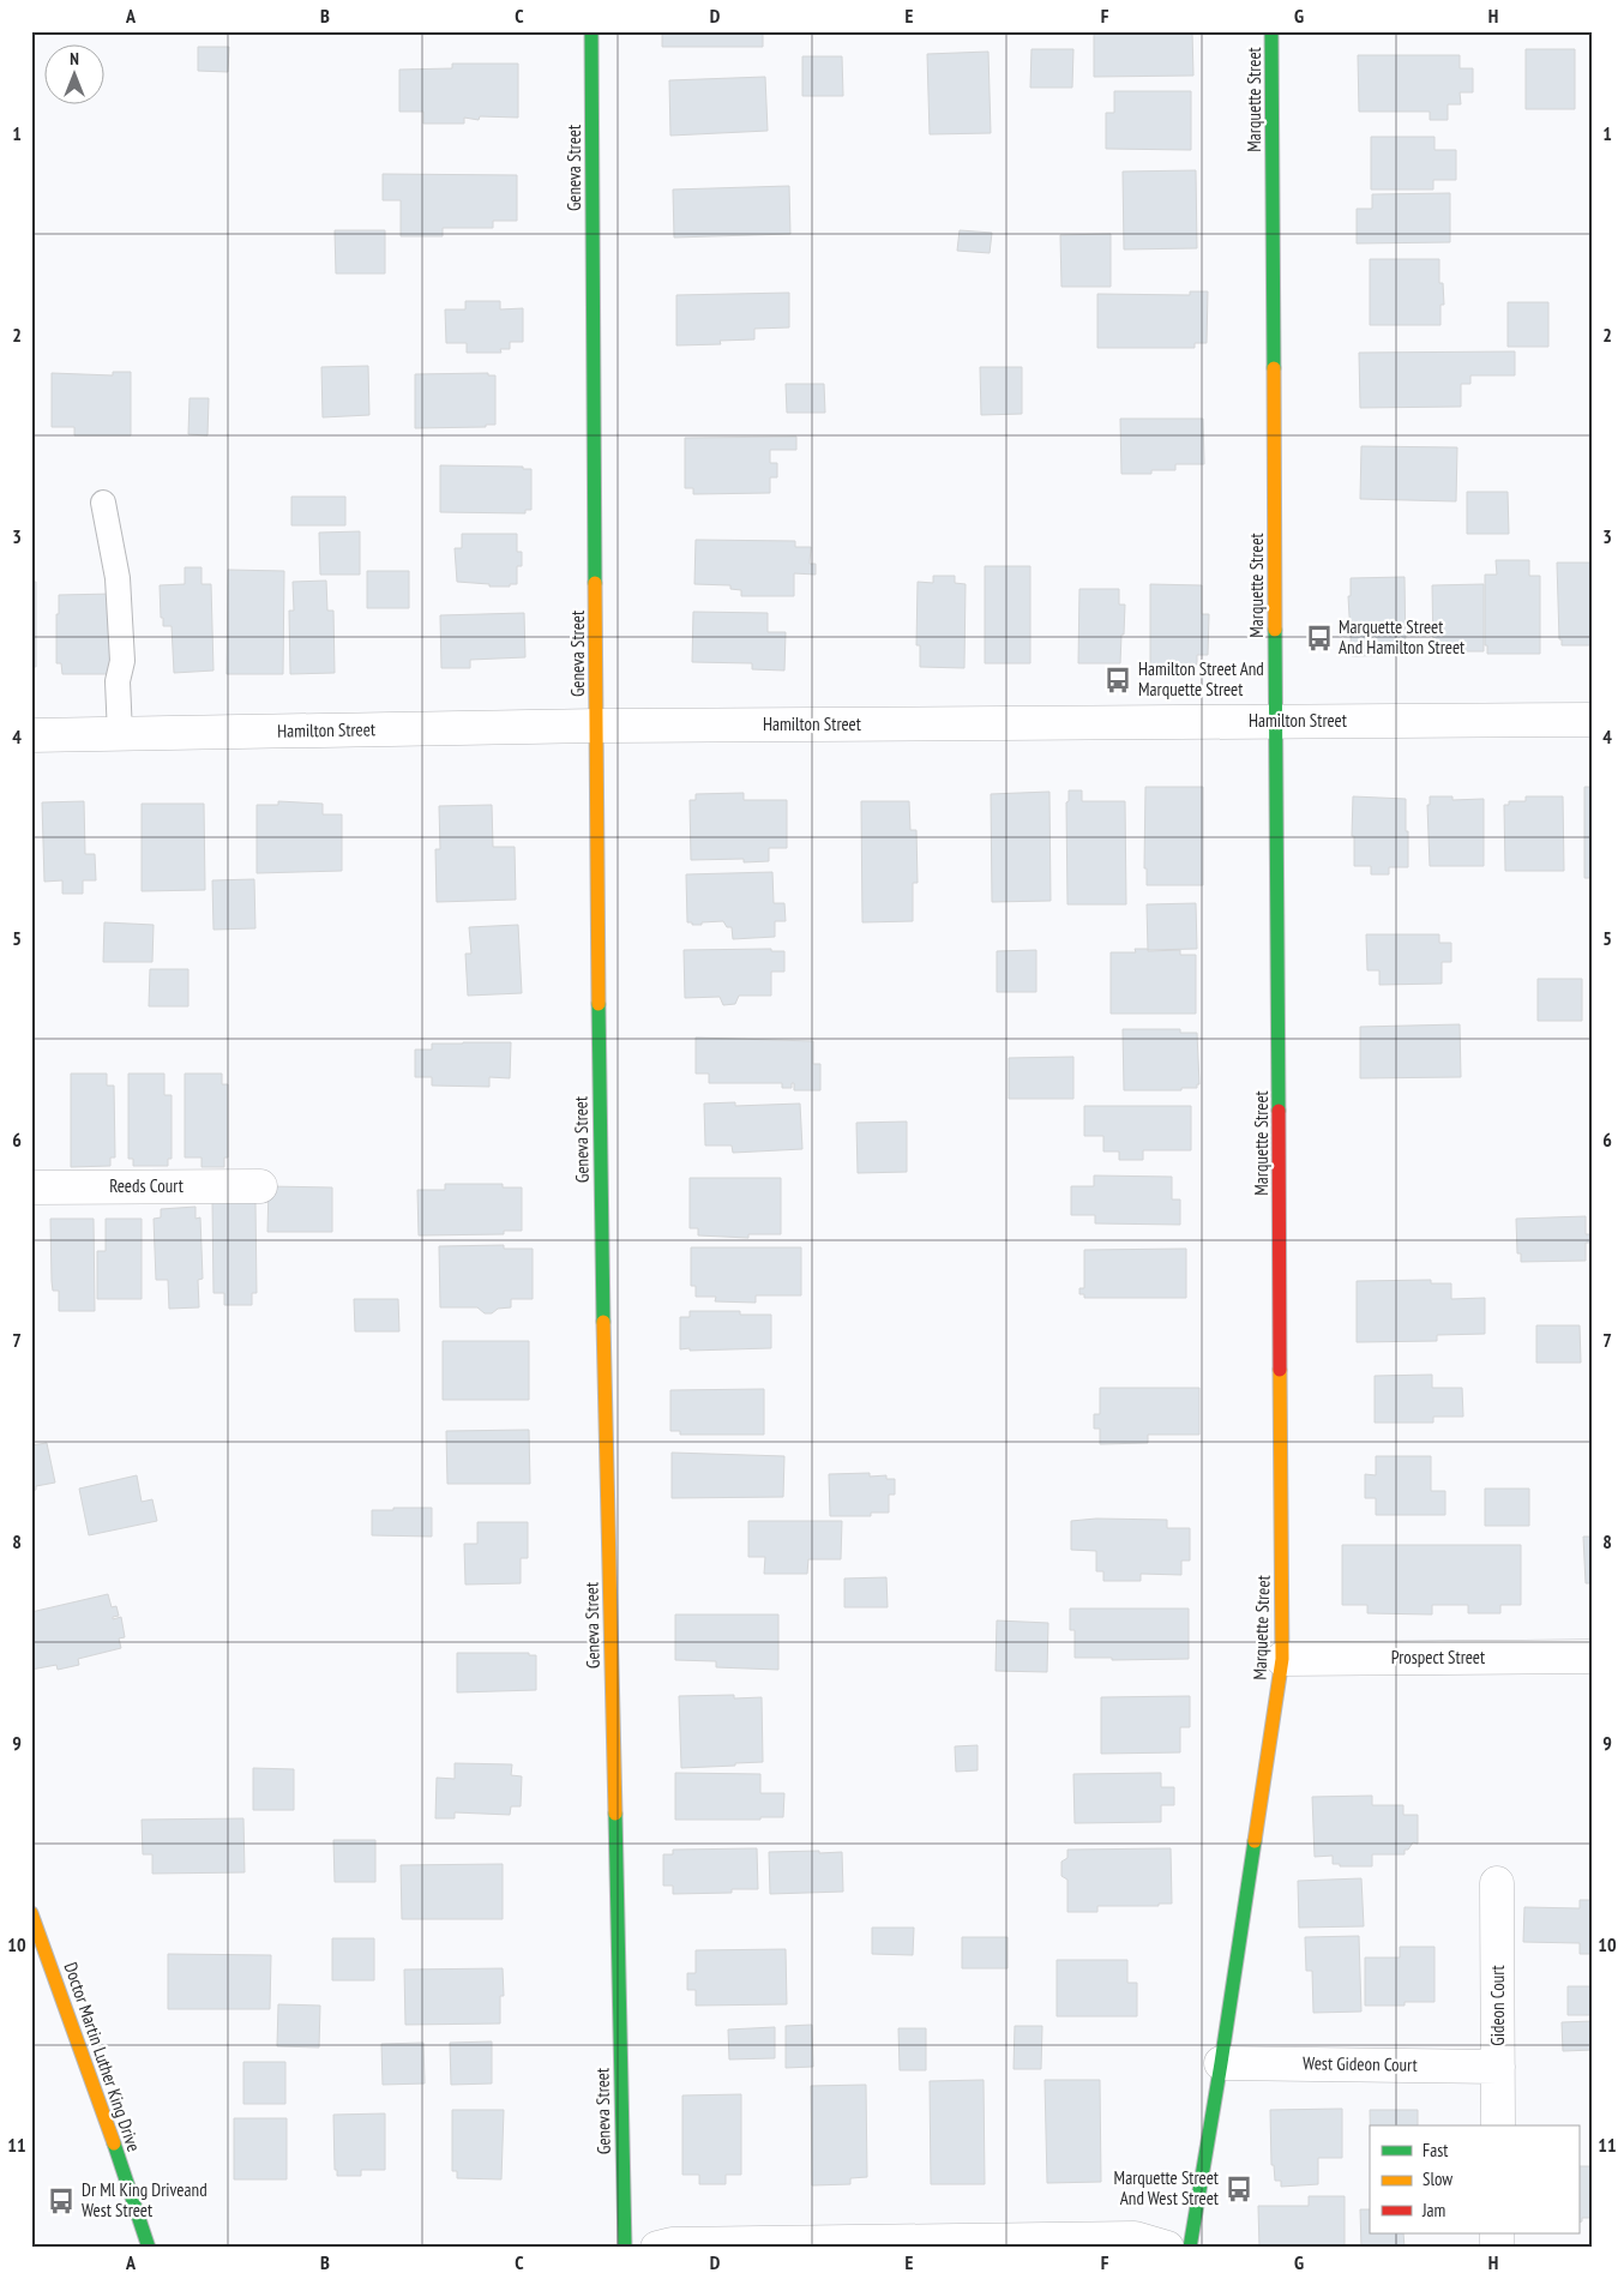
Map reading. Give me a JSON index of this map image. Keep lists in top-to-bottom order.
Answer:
{
  "streets": {
    "street": [
      "Marquette Street",
      "Geneva Street",
      "Hamilton Street",
      "Reeds Court",
      "Prospect Street",
      "Gideon Court",
      "Doctor Martin Luther King Drive",
      "West Gideon Court"
    ]
  },
  "crossings": [
    ["Marquette Street", "Hamilton Street"],
    ["Marquette Street", "Prospect Street"],
    ["Marquette Street", "West Gideon Court"],
    ["Geneva Street", "Hamilton Street"],
    ["Gideon Court", "West Gideon Court"]
  ],
  "places": {
    "bus stop": [
      "Marquette Street And Hamilton Street",
      "Hamilton Street And Marquette Street",
      "Marquette Street And West Street",
      "Dr Ml King Driveand West Street"
    ]
  },
  "legend": ["Fast", "Slow", "Jam"],
  "north": "top",
  "grid": {
    "columns": [
      "A",
      "B",
      "C",
      "D",
      "E",
      "F",
      "G",
      "H"
    ],
    "rows": [
      "1",
      "2",
      "3",
      "4",
      "5",
      "6",
      "7",
      "8",
      "9",
      "10",
      "11"
    ]
  }
}
